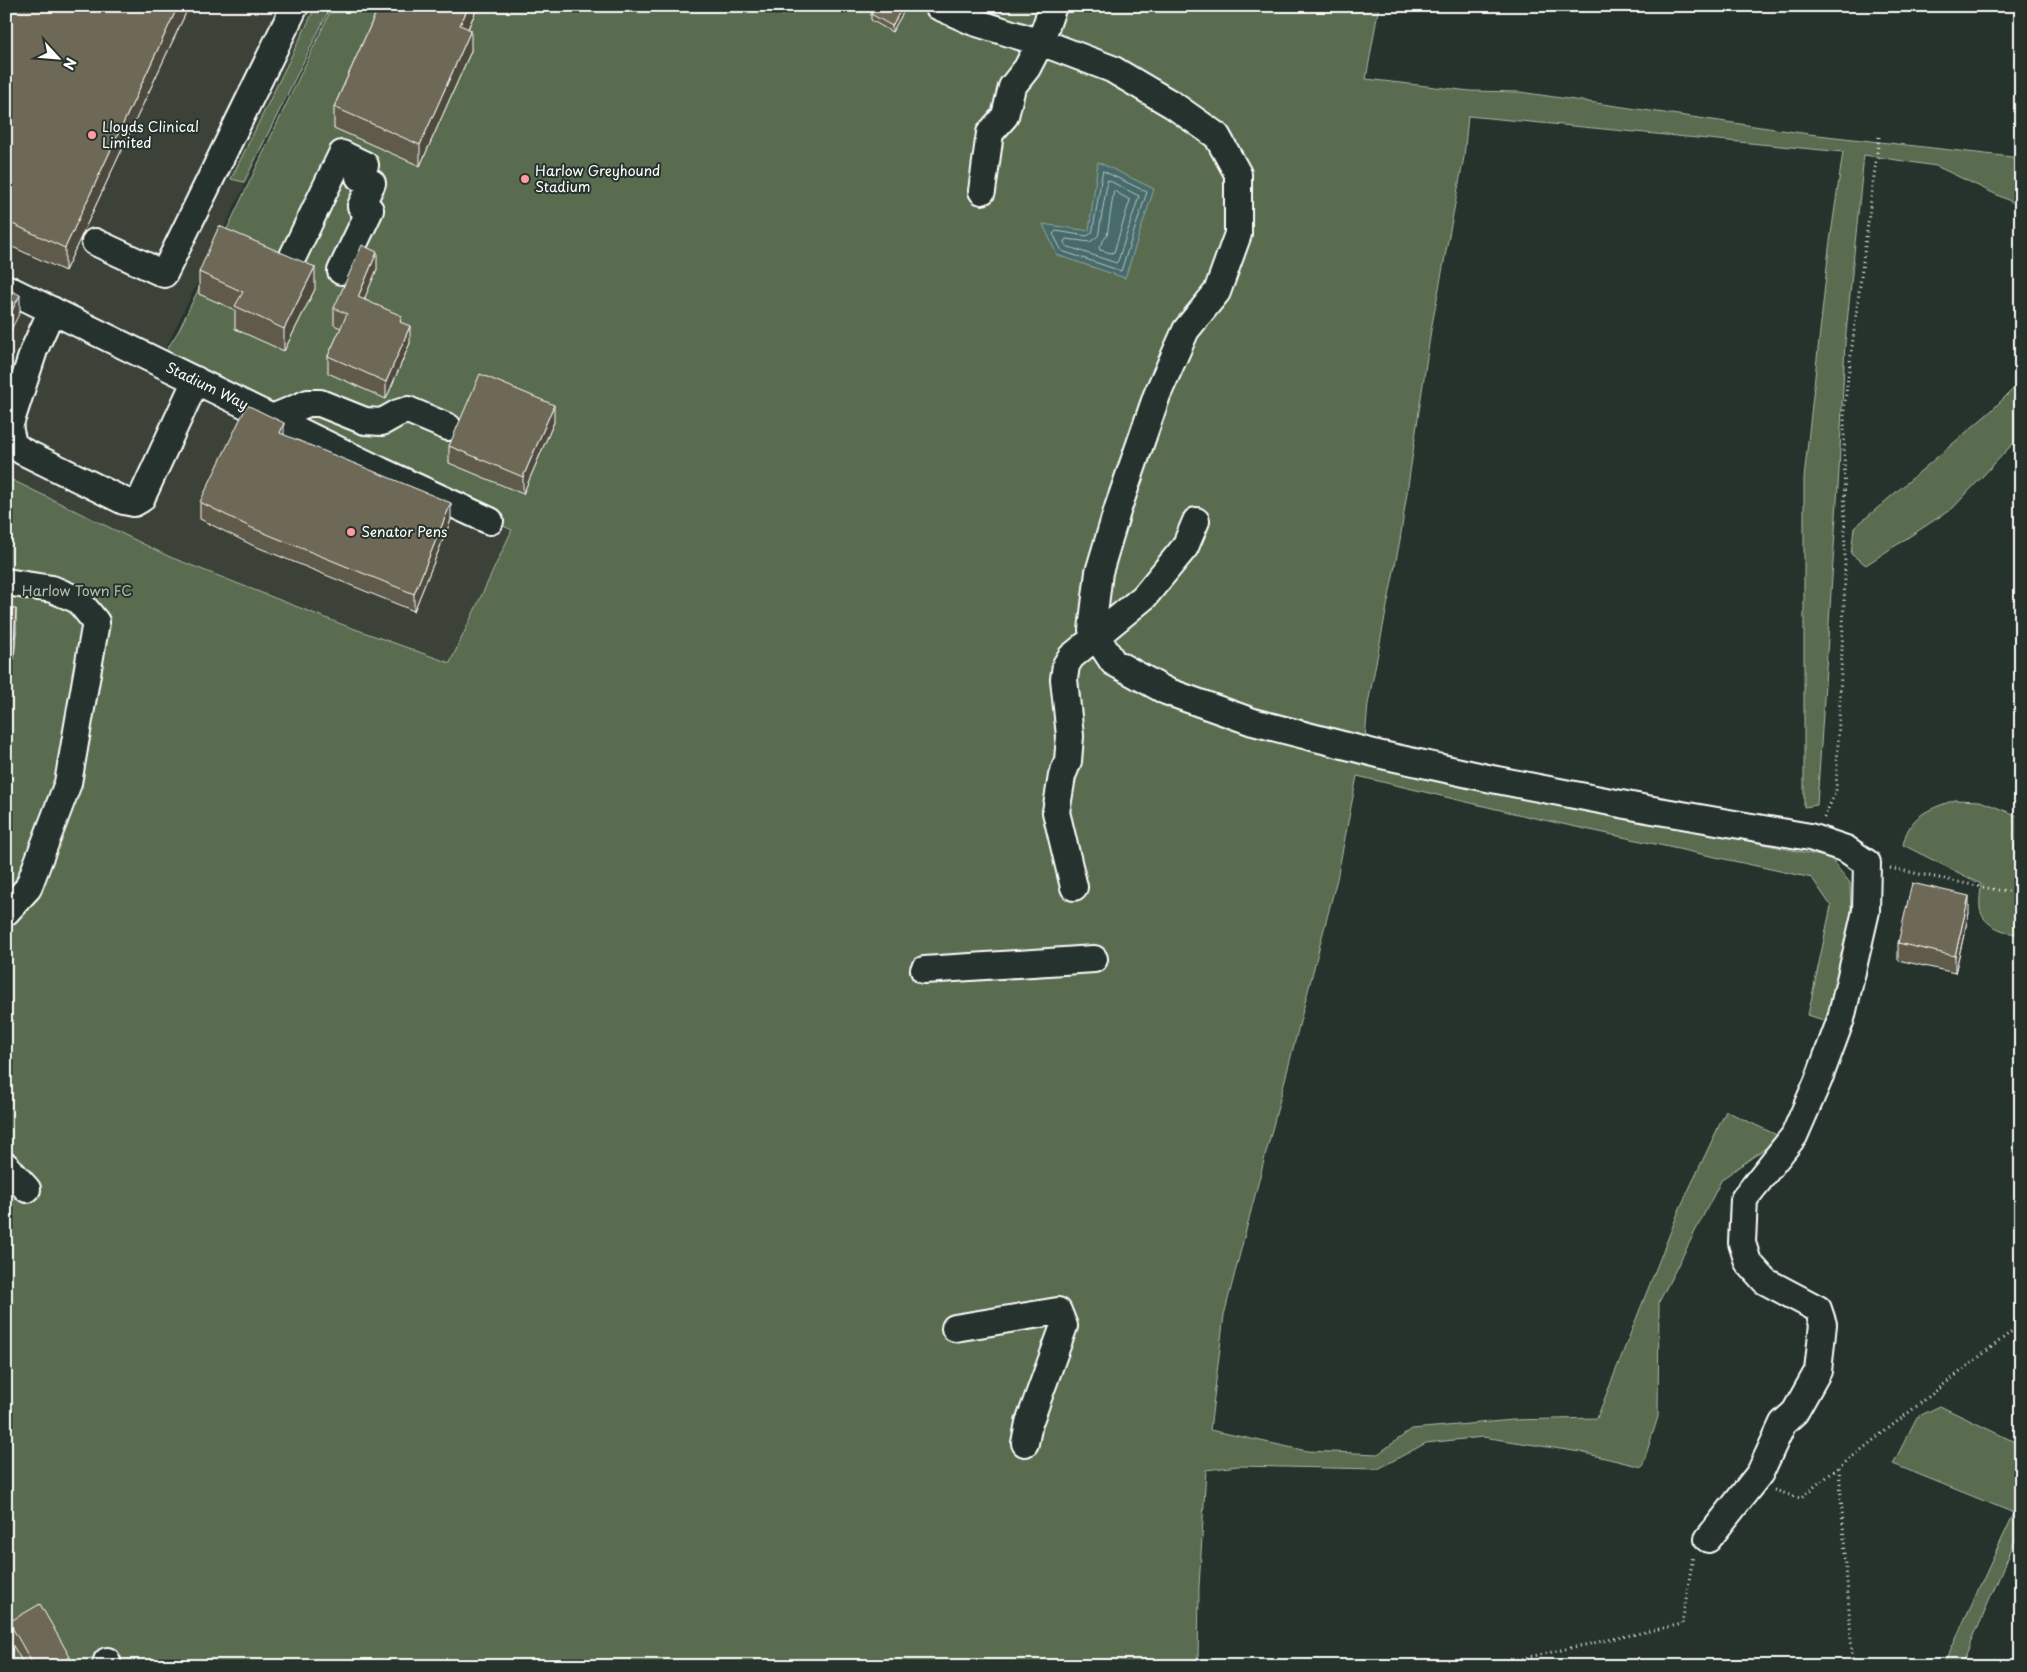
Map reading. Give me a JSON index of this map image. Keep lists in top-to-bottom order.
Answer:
{
  "streets": {
    "street": ["Stadium Way"]
  },
  "parks": ["Harlow Town FC"],
  "places": ["Lloyds Clinical Limited", "Harlow Greyhound Stadium", "Senator Pens"],
  "north": "bottom right"
}
